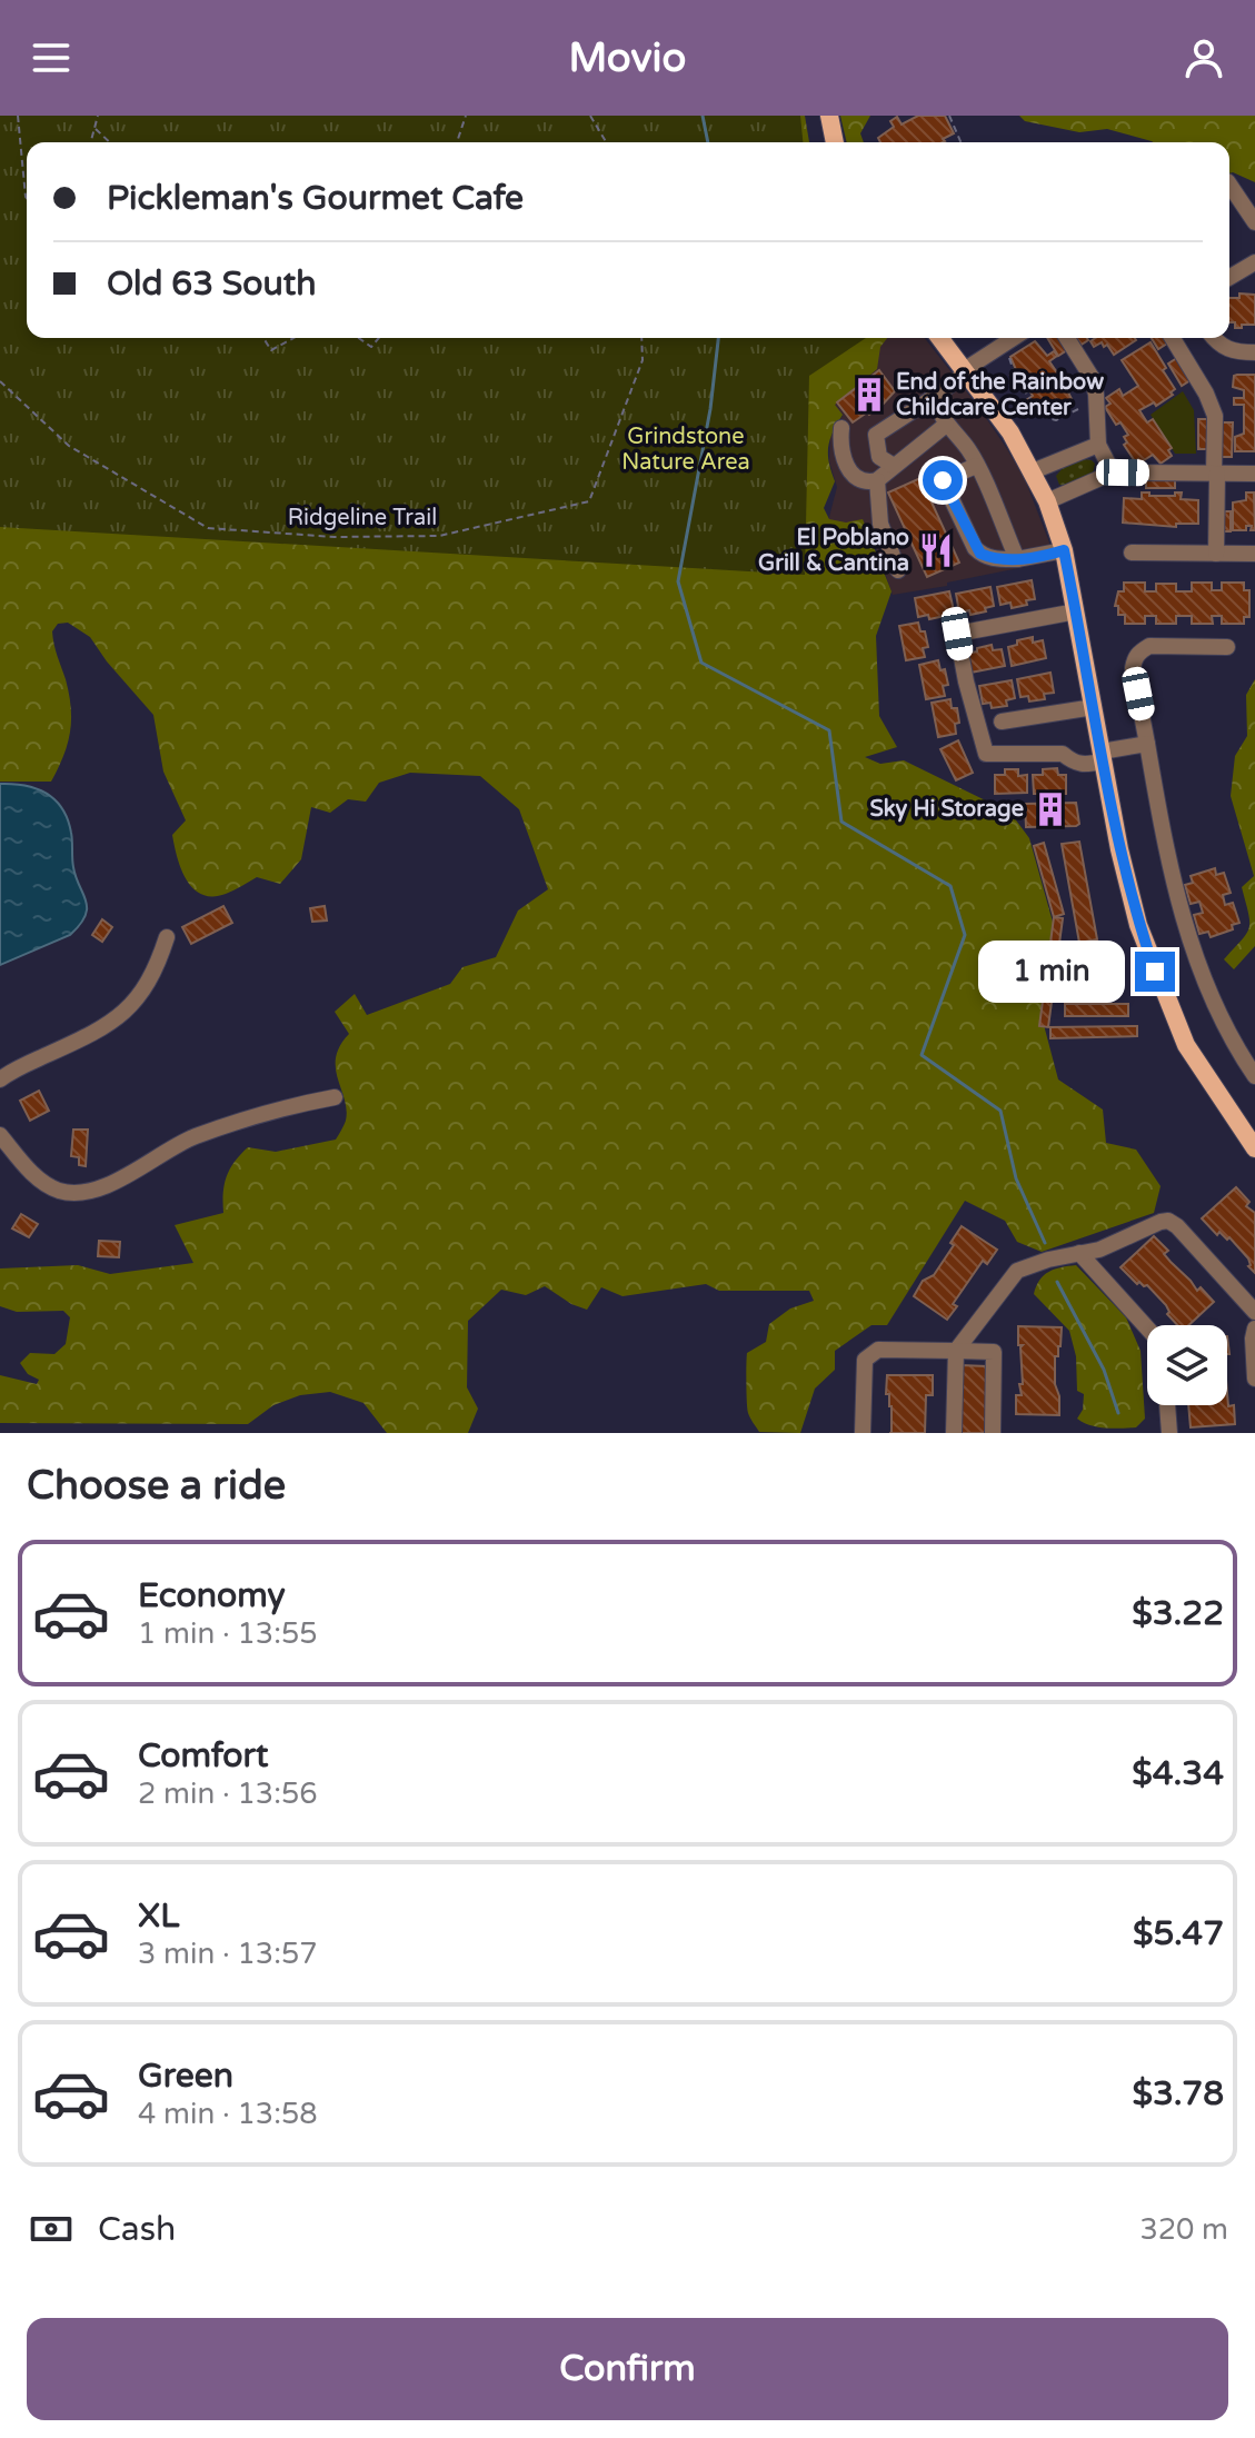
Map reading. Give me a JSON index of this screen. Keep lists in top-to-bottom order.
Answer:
{
  "streets": {
    "path": ["Ridgeline Trail"]
  },
  "parks": ["Grindstone Nature Area"],
  "places": {
    "building": ["End of the Rainbow Childcare Center", "Sky Hi Storage"],
    "restaurant": ["El Poblano Grill & Cantina"]
  },
  "page": {
    "header": "Movio",
    "banner": ["Pickleman's Gourmet Cafe", "Old 63 South"],
    "bubble": "1 min",
    "heading": "Choose a ride",
    "list": [
      {
        "name": "Economy",
        "note": "1 min · 13:55",
        "value": "$3.22"
      },
      {
        "name": "Comfort",
        "note": "2 min · 13:56",
        "value": "$4.34"
      },
      {
        "name": "XL",
        "note": "3 min · 13:57",
        "value": "$5.47"
      },
      {
        "name": "Green",
        "note": "4 min · 13:58",
        "value": "$3.78"
      }
    ],
    "pay": ["Cash", "320 m"],
    "buttons": "Confirm"
  }
}
